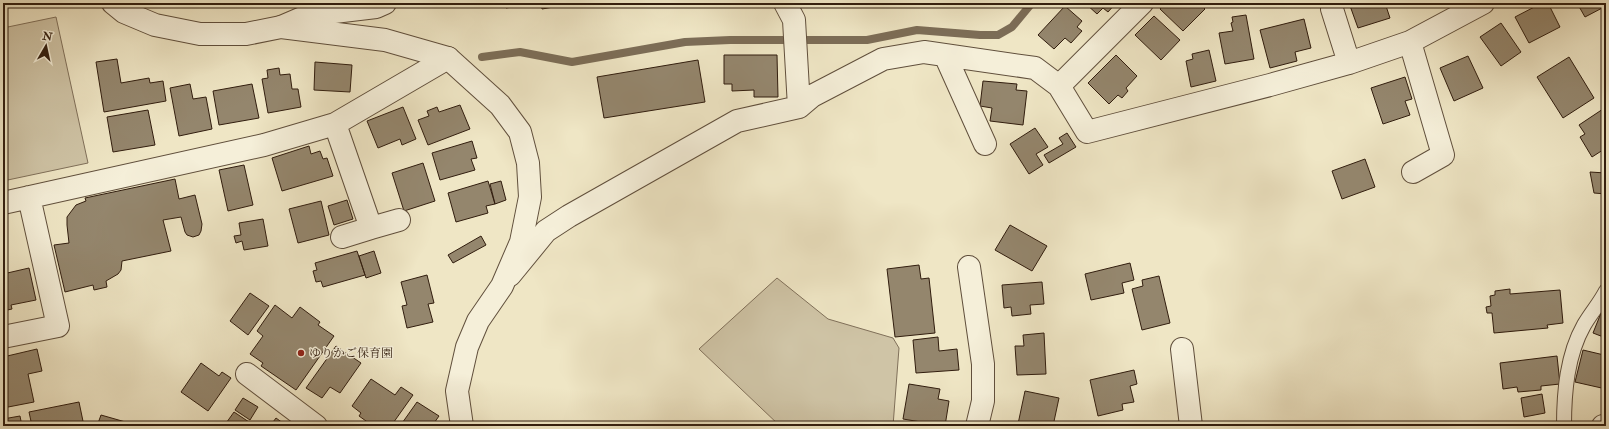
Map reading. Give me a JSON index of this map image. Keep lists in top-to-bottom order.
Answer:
{
  "places": ["ゆりかご保育園"],
  "north": "top"
}
